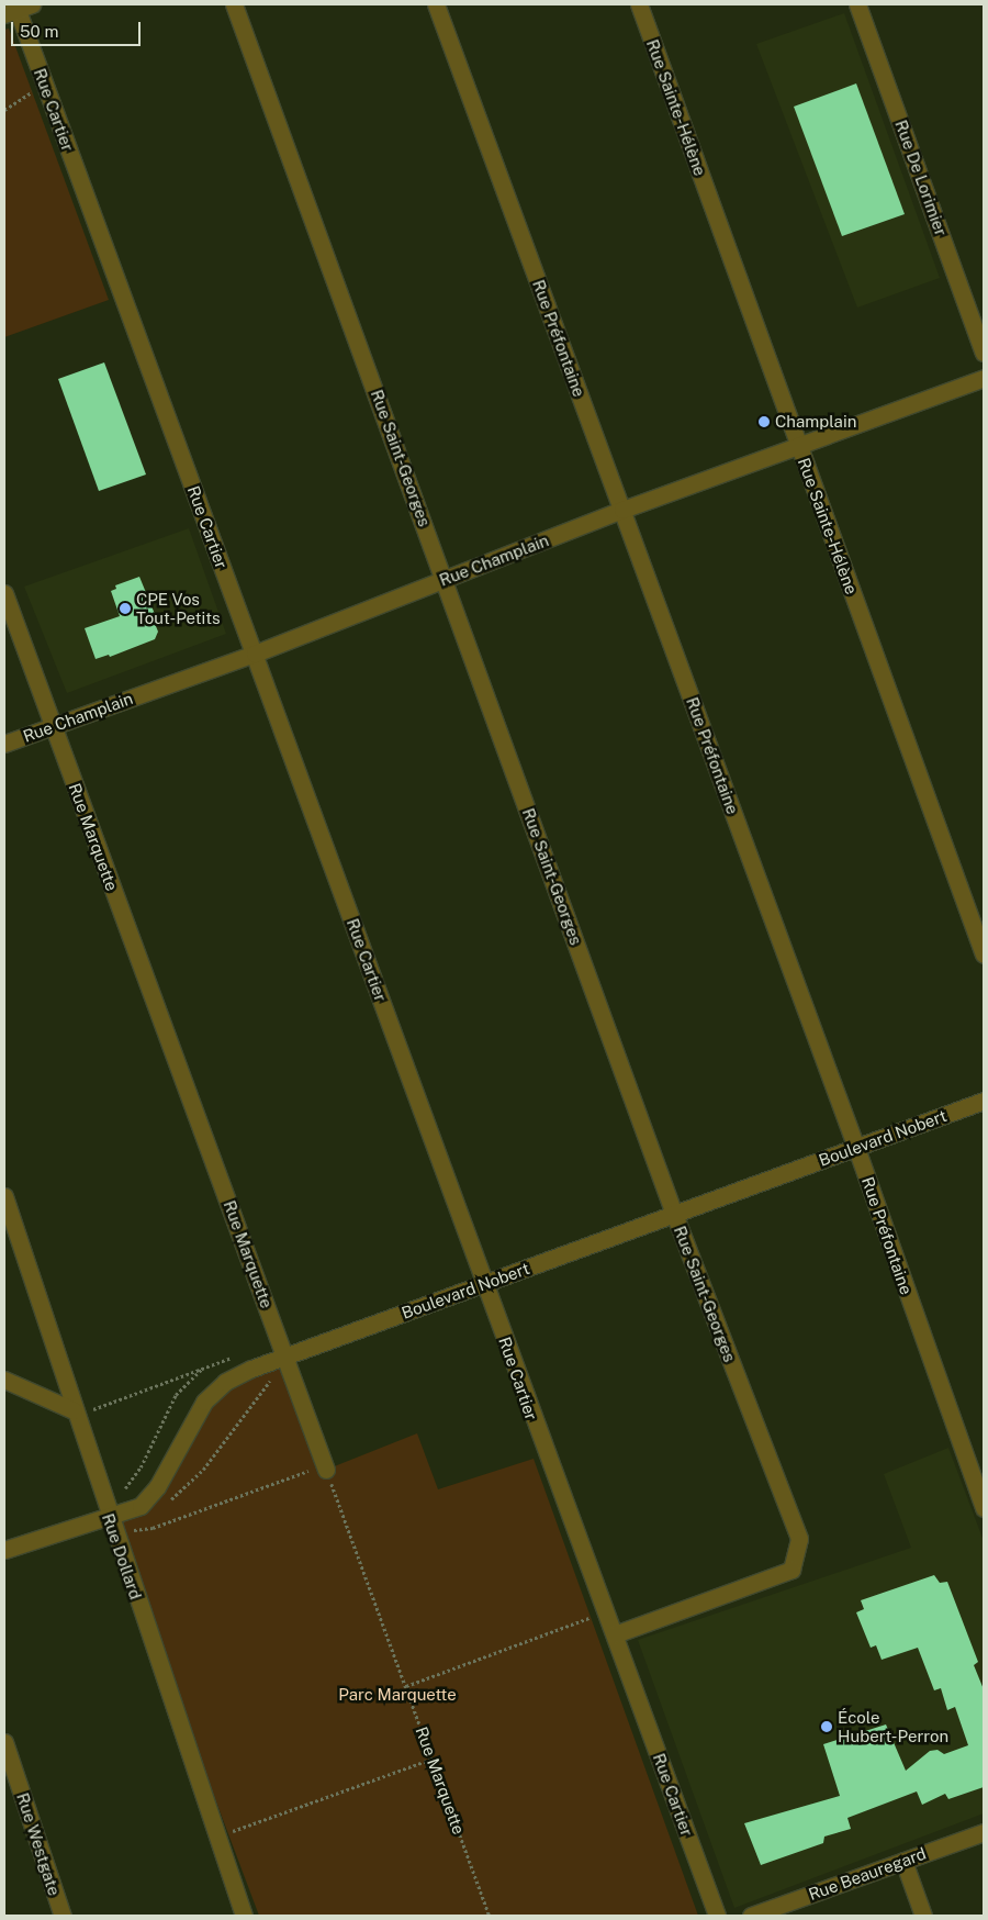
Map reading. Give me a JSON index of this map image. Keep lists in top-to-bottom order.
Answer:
{
  "streets": {
    "street": [
      "Rue Sainte-Hélène",
      "Rue Cartier",
      "Rue De Lorimier",
      "Rue Préfontaine",
      "Rue Saint-Georges",
      "Rue Champlain",
      "Rue Marquette",
      "Boulevard Nobert",
      "Rue Dollard",
      "Rue Westgate",
      "Rue Beauregard"
    ]
  },
  "crossings": [
    ["Rue Sainte-Hélène", "Rue Champlain"],
    ["Rue Cartier", "Rue Saint-Georges"],
    ["Rue Cartier", "Rue Champlain"],
    ["Rue Cartier", "Boulevard Nobert"],
    ["Rue Préfontaine", "Rue Champlain"],
    ["Rue Préfontaine", "Boulevard Nobert"],
    ["Rue Saint-Georges", "Rue Champlain"],
    ["Rue Saint-Georges", "Boulevard Nobert"],
    ["Rue Champlain", "Rue Marquette"],
    ["Rue Marquette", "Boulevard Nobert"],
    ["Boulevard Nobert", "Rue Dollard"]
  ],
  "parks": ["Parc Marquette"],
  "places": ["Champlain", "CPE Vos Tout-Petits", "École Hubert-Perron"],
  "scale_bar": "50 m"
}
